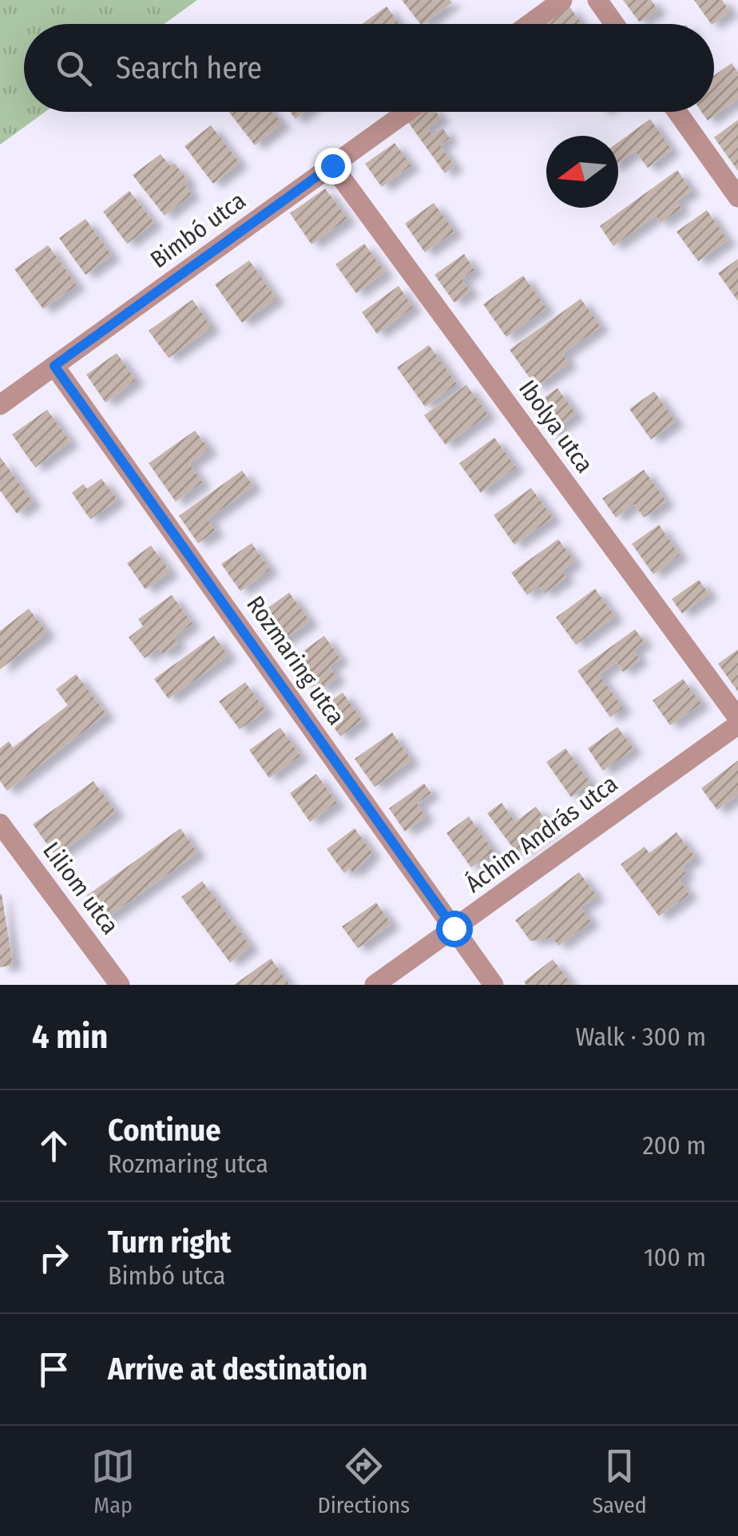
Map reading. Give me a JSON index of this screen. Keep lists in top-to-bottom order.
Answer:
{
  "streets": {
    "street": [
      "Bimbó utca",
      "Ibolya utca",
      "Rozmaring utca",
      "Áchim András utca",
      "Liliom utca"
    ]
  },
  "crossings": [
    ["Bimbó utca", "Ibolya utca"],
    ["Bimbó utca", "Rozmaring utca"],
    ["Rozmaring utca", "Áchim András utca"]
  ],
  "north": "left",
  "page": {
    "search": "Search here",
    "heading": ["4 min", "Walk · 300 m"],
    "list": [
      ["Continue", "Rozmaring utca", "200 m"],
      ["Turn right", "Bimbó utca", "100 m"],
      "Arrive at destination"
    ],
    "nav": ["Map", "Directions", "Saved"]
  }
}
